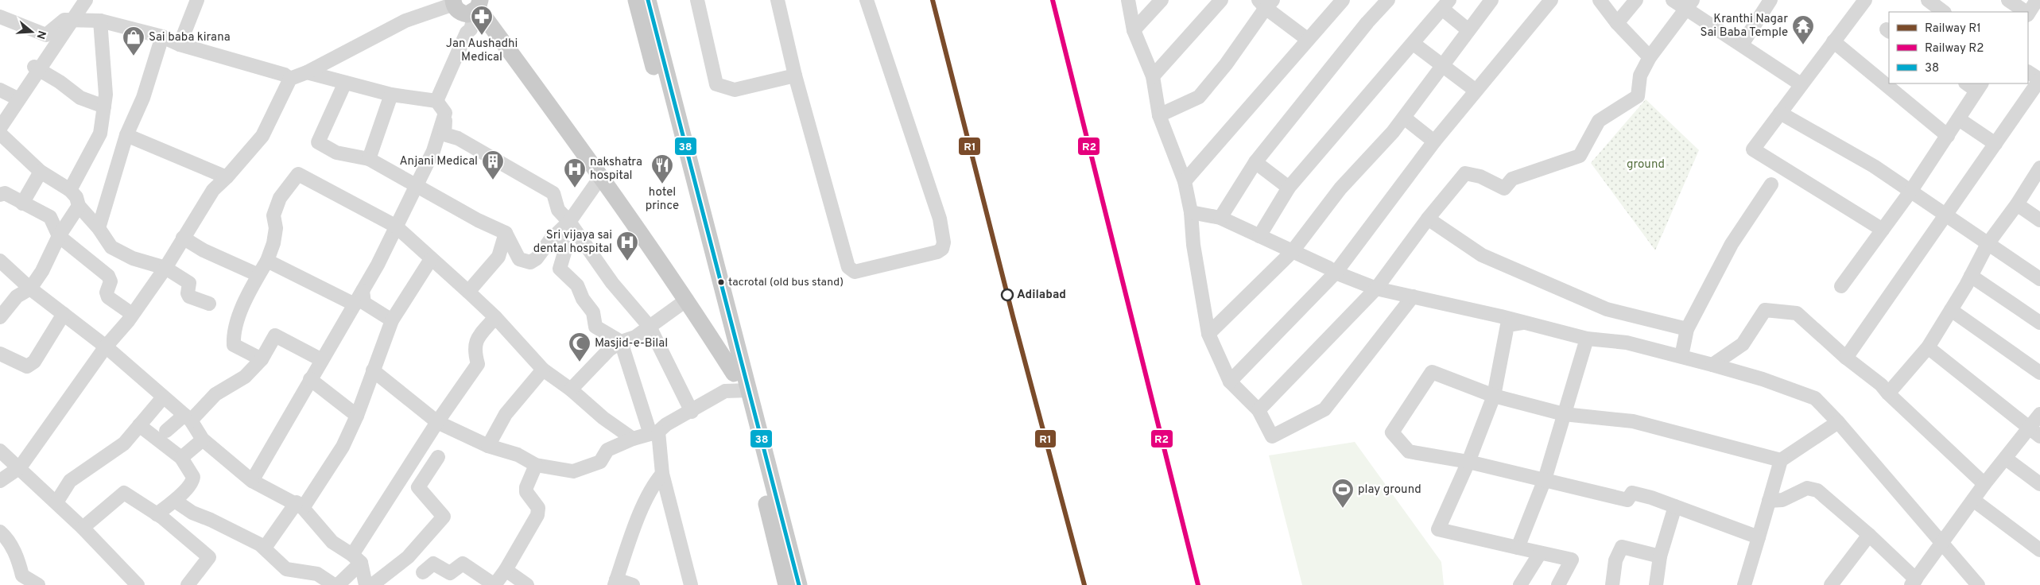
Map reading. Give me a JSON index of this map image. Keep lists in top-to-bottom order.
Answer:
{
  "parks": ["ground"],
  "places": {
    "pharmacy": ["Jan Aushadhi Medical"],
    "temple": ["Kranthi Nagar Sai Baba Temple"],
    "shop": ["Sai baba kirana"],
    "building": ["Anjani Medical"],
    "restaurant": ["hotel prince"],
    "hospital": ["nakshatra hospital", "Sri vijaya sai dental hospital"],
    "other": ["tacrotal (old bus stand)", "Adilabad"],
    "mosque": ["Masjid-e-Bilal"],
    "sports": ["play ground"]
  },
  "lines": ["rail line R1", "rail line R2", "transit line 38"],
  "legend": ["Railway R1", "Railway R2", "38"],
  "north": "right"
}
